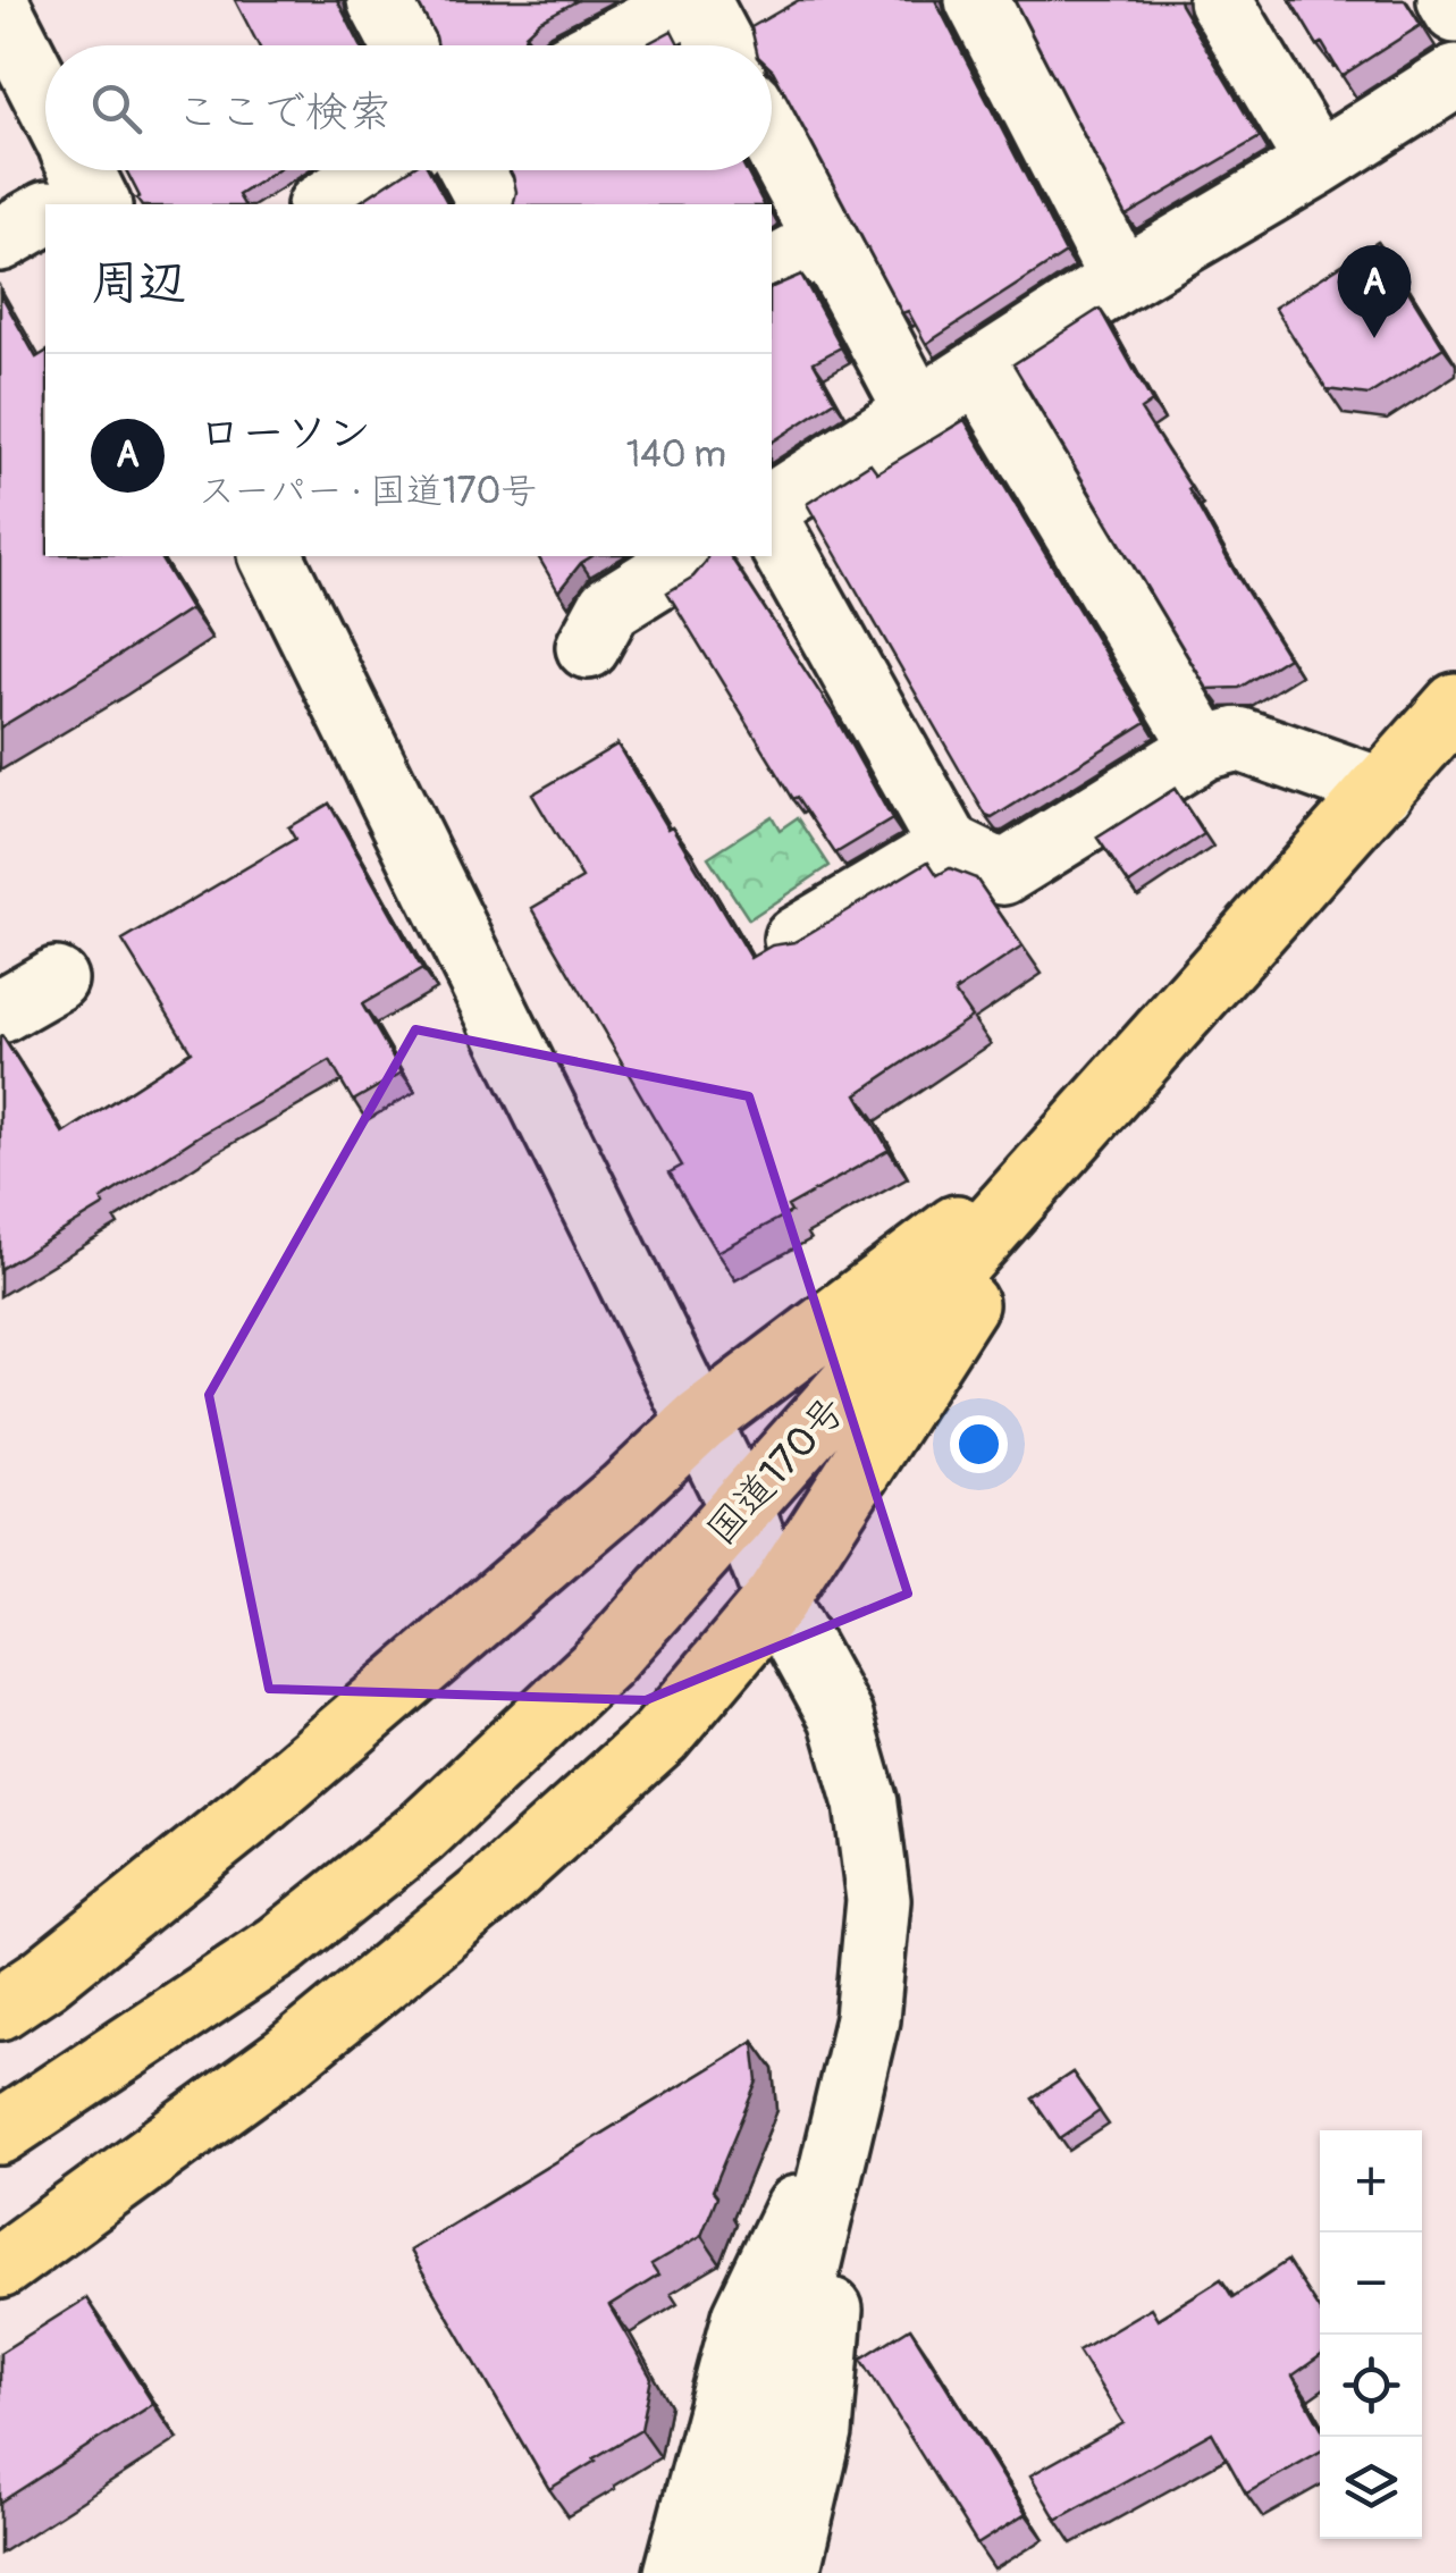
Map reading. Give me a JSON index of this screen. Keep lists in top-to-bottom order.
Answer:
{
  "streets": {
    "highway": ["国道170号"]
  },
  "page": {
    "search": "ここで検索",
    "heading": "周辺",
    "pins": "A",
    "list": [
      {
        "mark": "A",
        "name": "ローソン",
        "note": "スーパー · 国道170号",
        "value": "140 m"
      }
    ],
    "map_buttons": ["+", "−"]
  }
}
